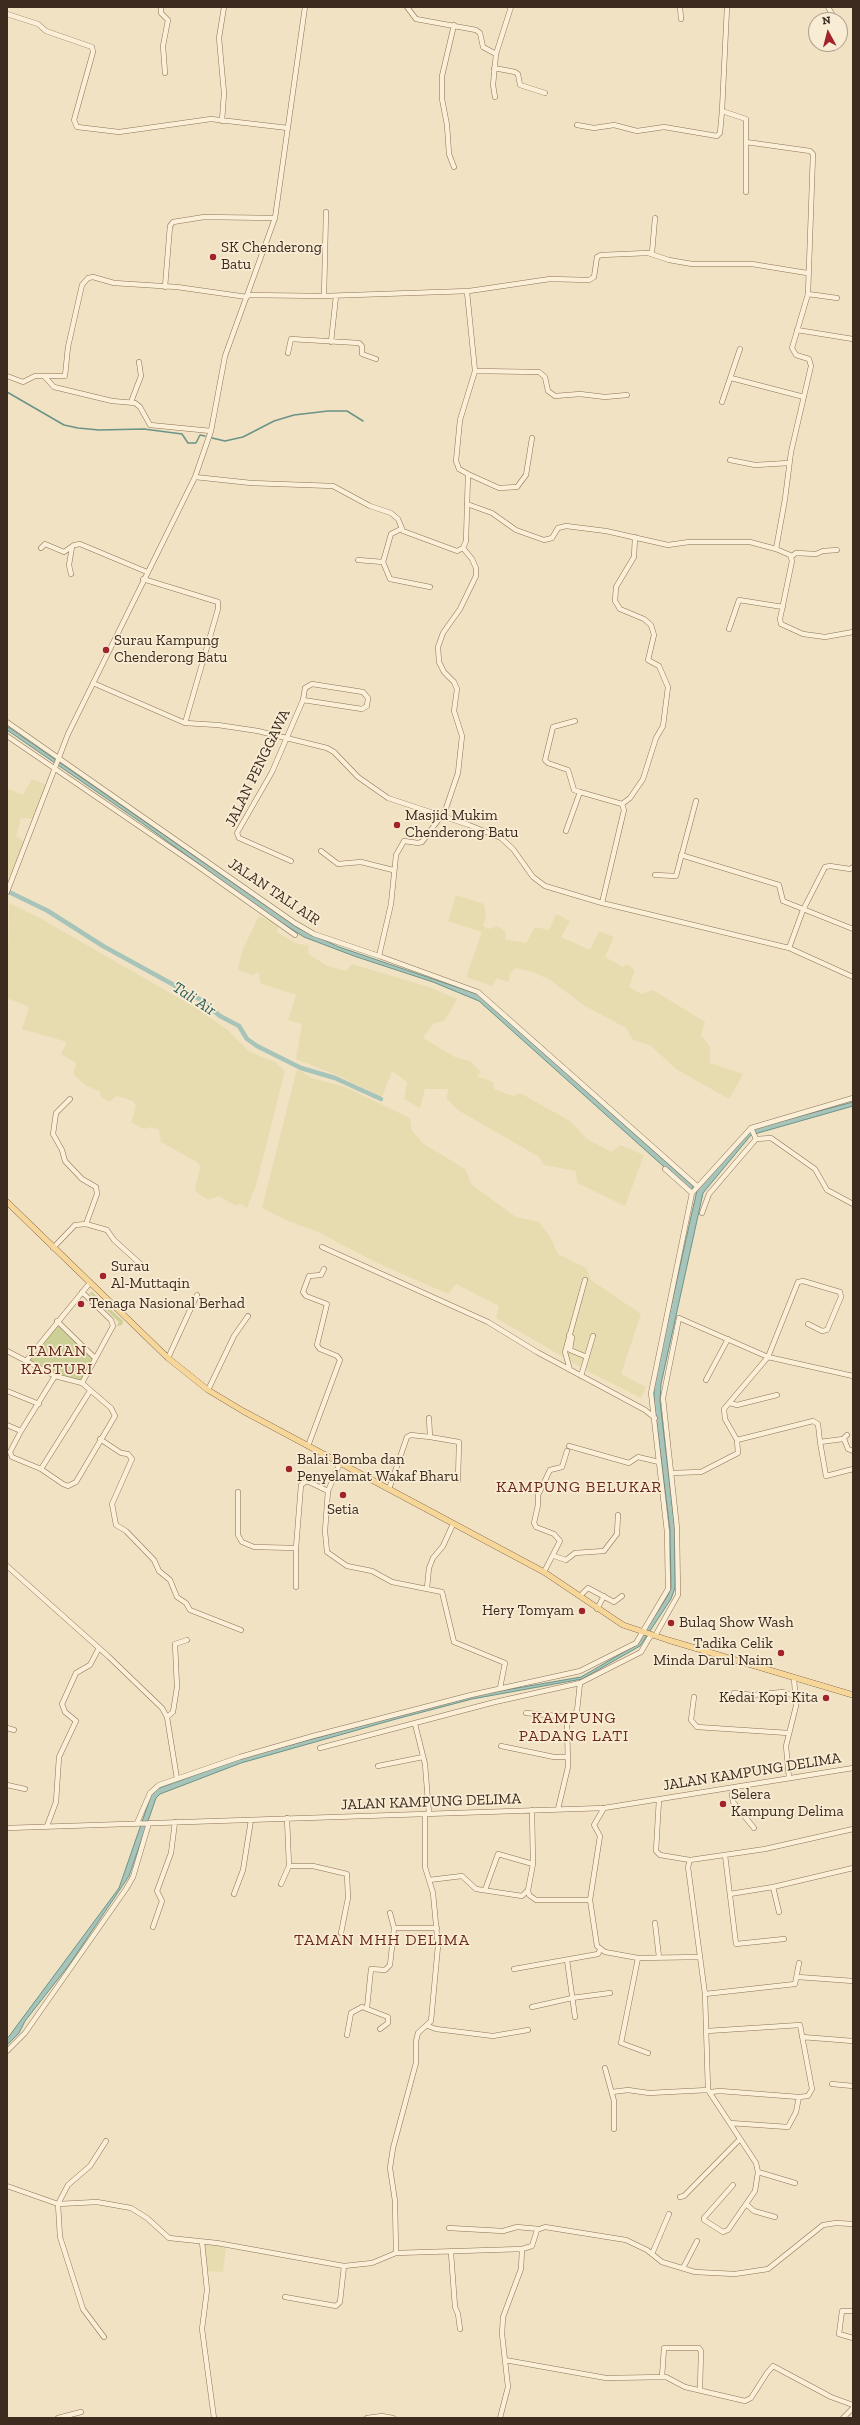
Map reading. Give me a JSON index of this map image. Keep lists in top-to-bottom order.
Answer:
{
  "streets": {
    "street": ["JALAN PENGGAWA", "JALAN TALI AIR", "JALAN KAMPUNG DELIMA"]
  },
  "districts": [
    "TAMAN KASTURI",
    "KAMPUNG BELUKAR",
    "KAMPUNG PADANG LATI",
    "TAMAN MHH DELIMA"
  ],
  "water": ["Tali Air"],
  "places": [
    "SK Chenderong Batu",
    "Surau Kampung Chenderong Batu",
    "Masjid Mukim Chenderong Batu",
    "Surau Al-Muttaqin",
    "Tenaga Nasional Berhad",
    "Balai Bomba dan Penyelamat Wakaf Bharu",
    "Setia",
    "Hery Tomyam",
    "Bulaq Show Wash",
    "Tadika Celik Minda Darul Naim",
    "Kedai Kopi Kita",
    "Selera Kampung Delima"
  ],
  "north": "top"
}
